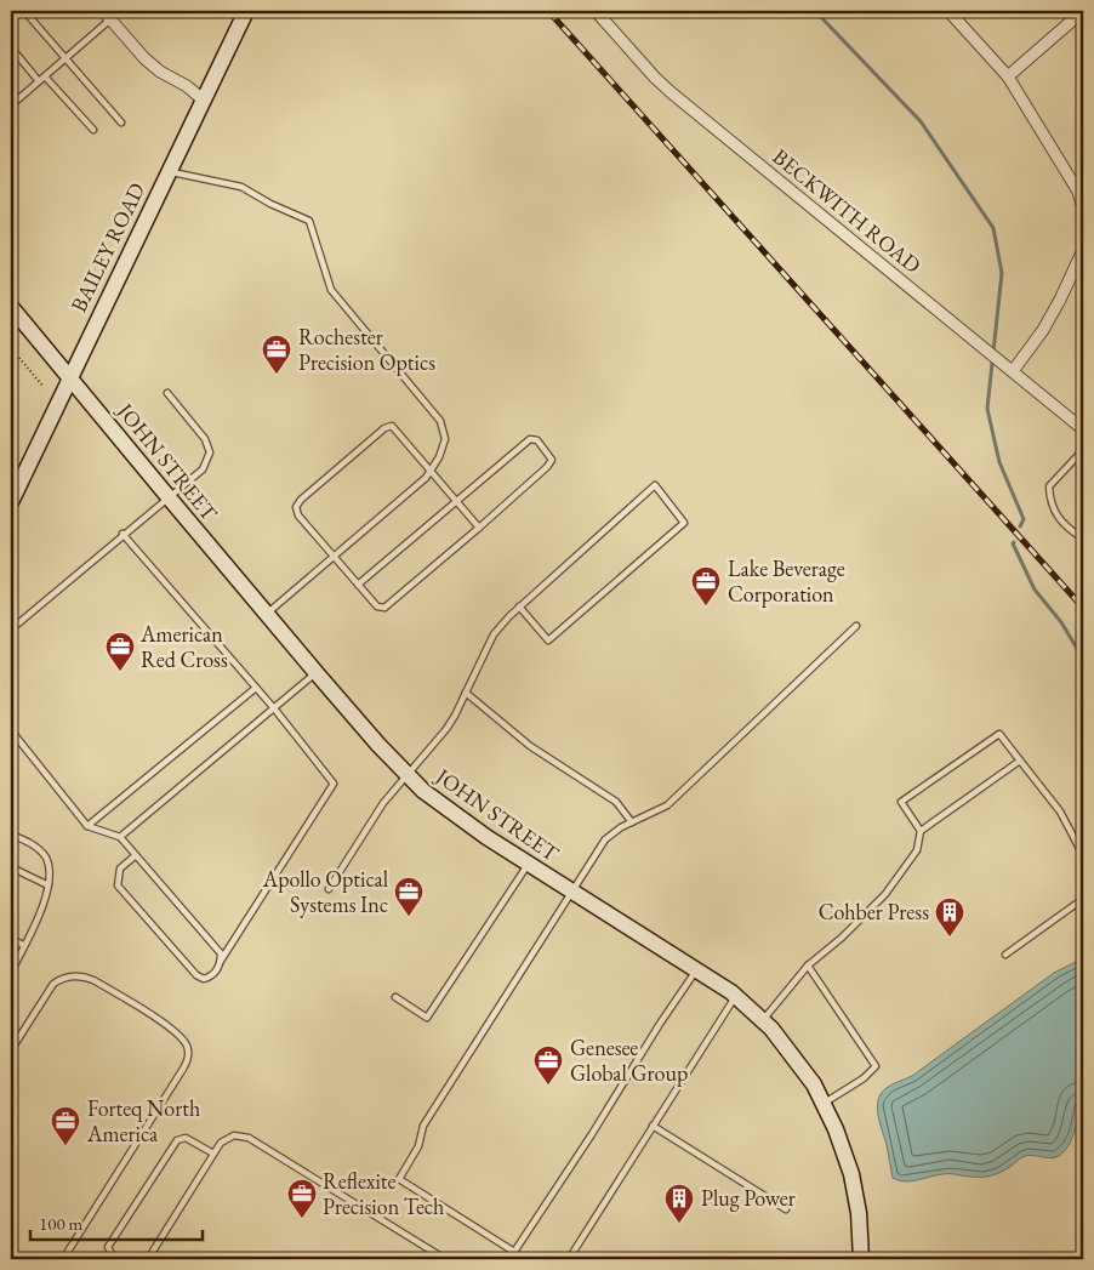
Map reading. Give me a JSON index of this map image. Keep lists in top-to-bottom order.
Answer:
{
  "streets": {
    "street": ["BECKWITH ROAD", "BAILEY ROAD", "JOHN STREET"]
  },
  "crossings": [
    ["BAILEY ROAD", "JOHN STREET"]
  ],
  "places": {
    "office": [
      "Rochester Precision Optics",
      "Lake Beverage Corporation",
      "American Red Cross",
      "Apollo Optical Systems Inc",
      "Genesee Global Group",
      "Forteq North America",
      "Reflexite Precision Tech"
    ],
    "building": ["Cohber Press", "Plug Power"]
  },
  "scale_bar": "100 m"
}
